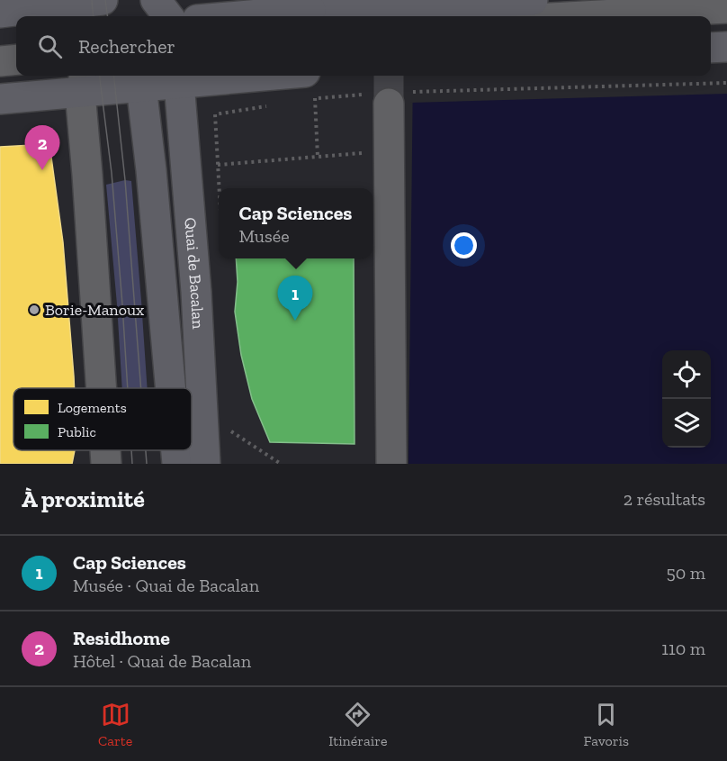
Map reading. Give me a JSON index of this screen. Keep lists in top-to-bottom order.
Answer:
{
  "streets": {
    "main road": ["Quai de Bacalan"]
  },
  "places": ["Borie-Manoux"],
  "legend": ["Logements", "Public"],
  "page": {
    "search": "Rechercher",
    "pins": ["2", "1"],
    "popup": ["Cap Sciences", "Musée"],
    "heading": ["À proximité", "2 résultats"],
    "list": [
      {
        "mark": "1",
        "name": "Cap Sciences",
        "note": "Musée · Quai de Bacalan",
        "value": "50 m"
      },
      {
        "mark": "2",
        "name": "Residhome",
        "note": "Hôtel · Quai de Bacalan",
        "value": "110 m"
      }
    ],
    "nav": ["Carte", "Itinéraire", "Favoris"]
  }
}
